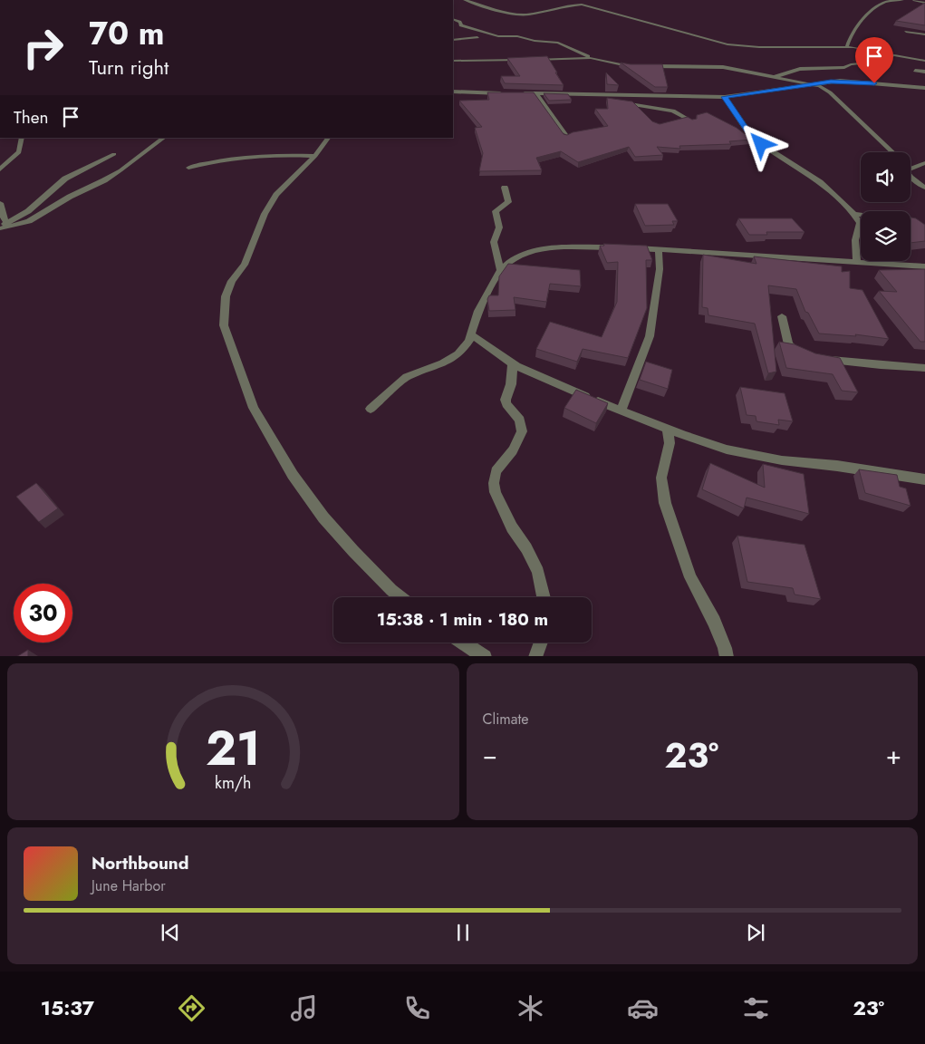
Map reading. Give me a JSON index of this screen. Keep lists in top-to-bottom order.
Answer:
{
  "page": {
    "turn": ["70 m", "Turn right"],
    "then": "Then",
    "limit": "30",
    "trip": "15:38 · 1 min · 180 m",
    "tile": "Climate",
    "heat": ["−", "23°", "+"],
    "song": ["Northbound", "June Harbor"],
    "tabs": ["15:37", "23°"],
    "gauge": ["21", "km/h"]
  }
}
